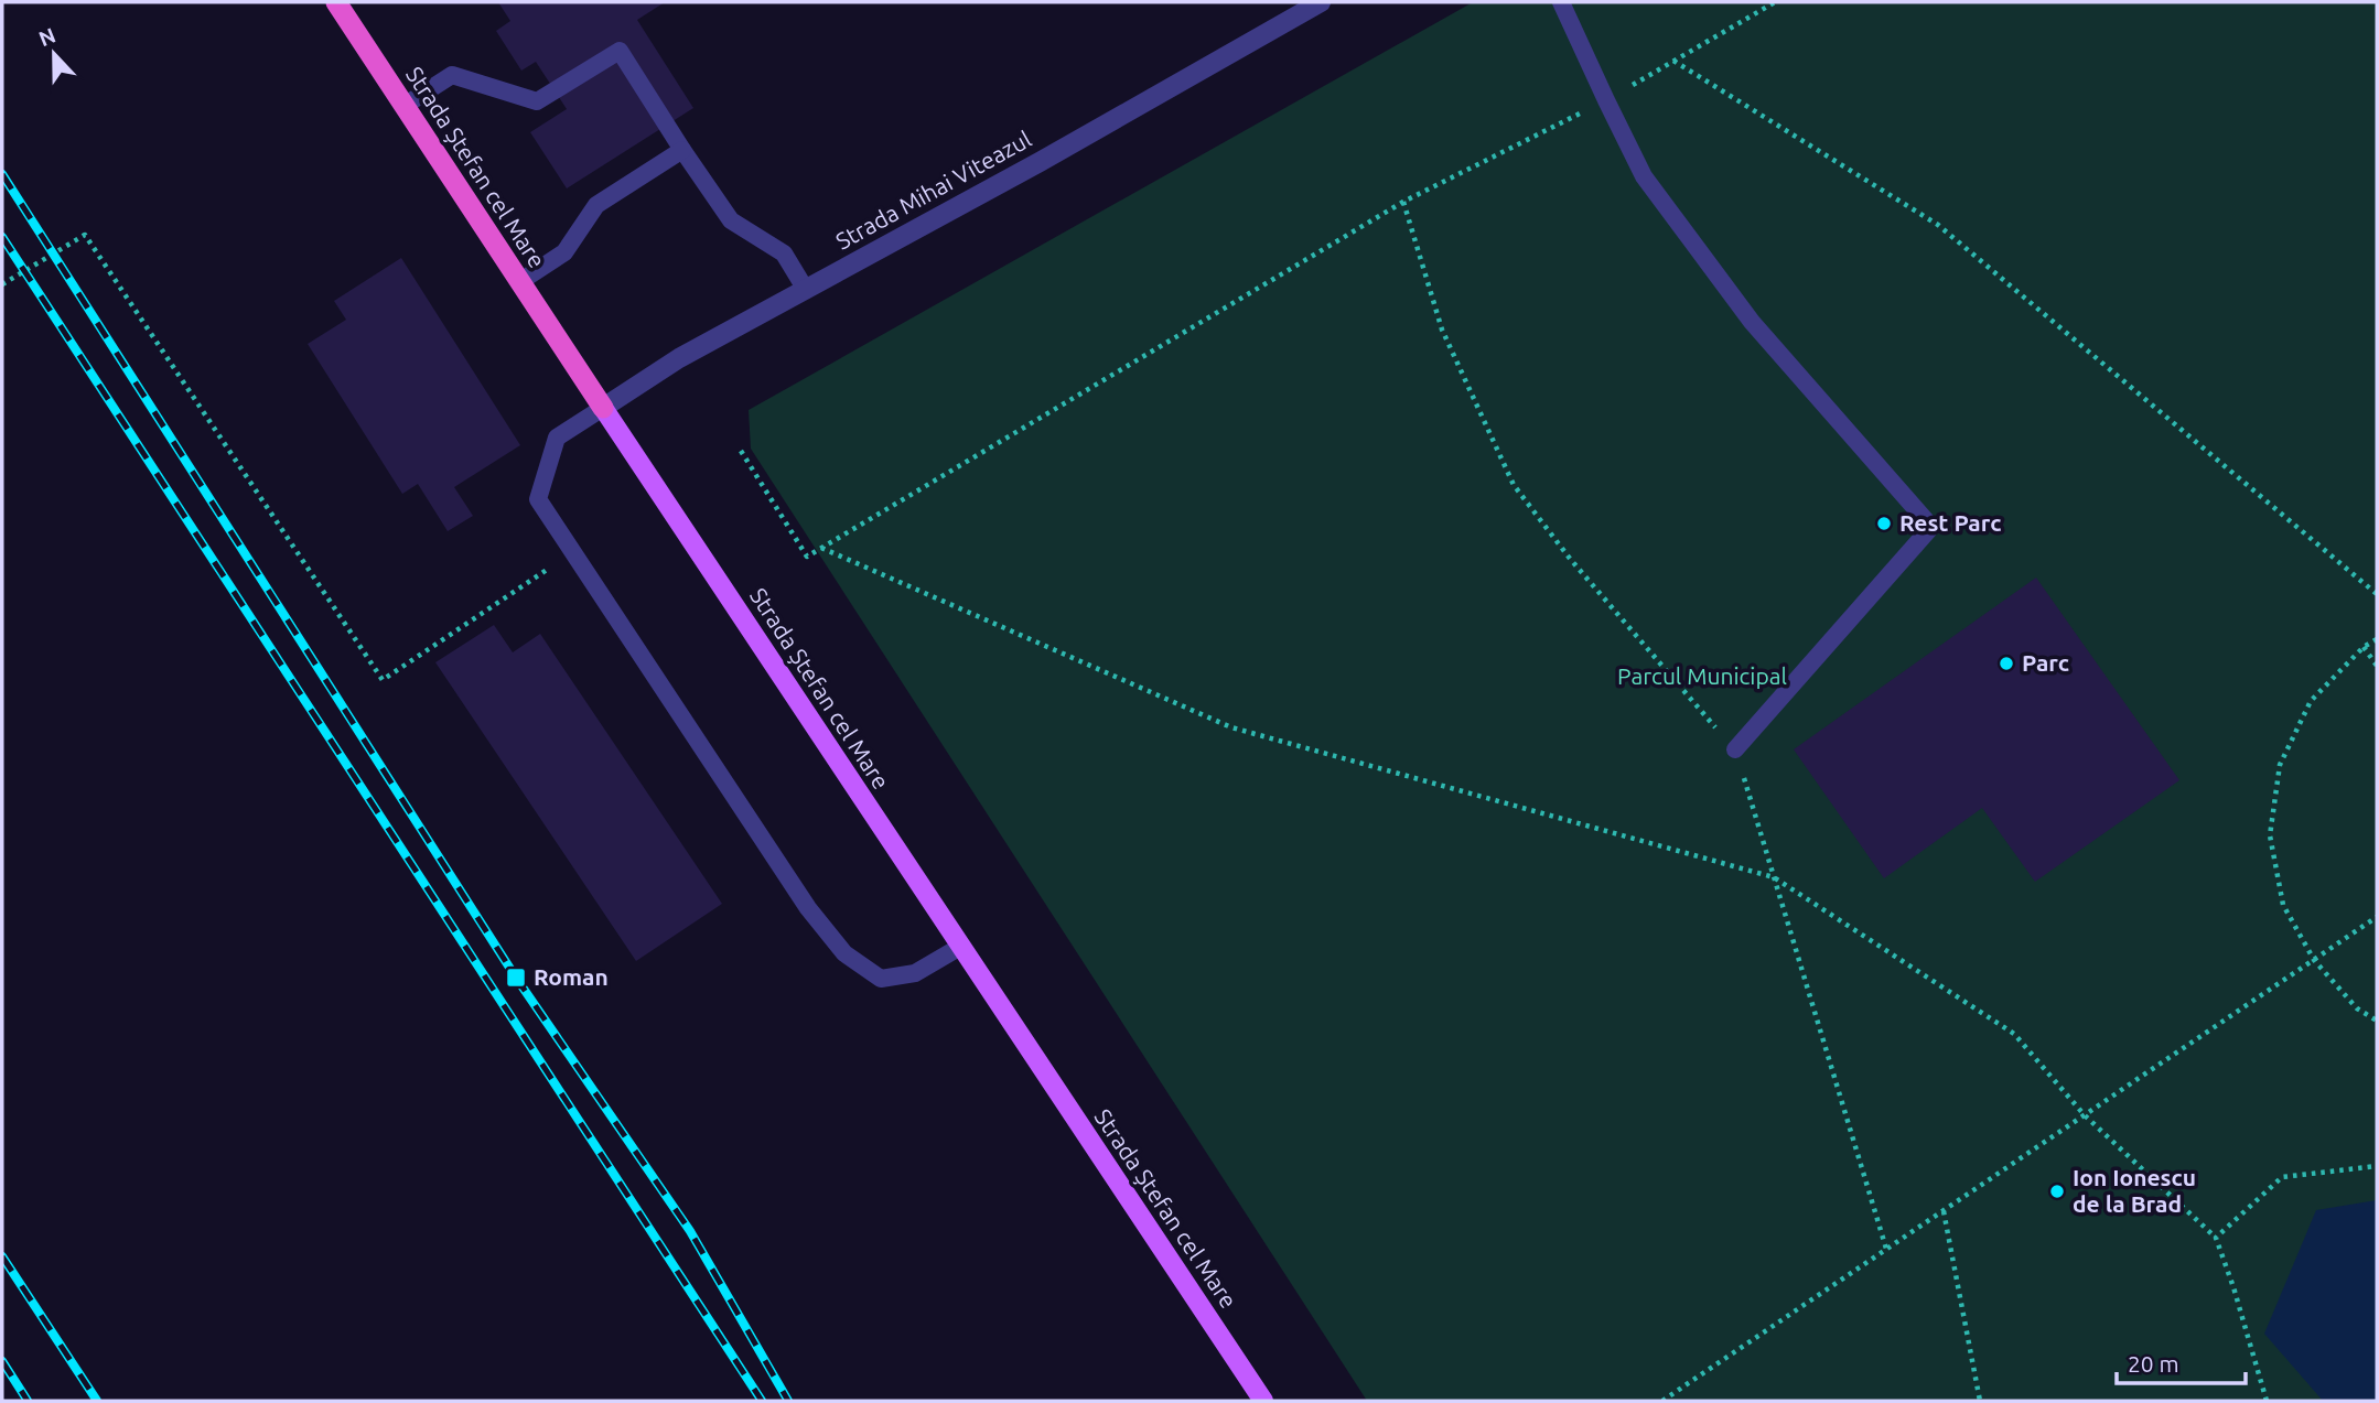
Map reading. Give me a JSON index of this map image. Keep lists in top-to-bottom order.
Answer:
{
  "streets": {
    "highway": ["Strada Ștefan cel Mare"],
    "street": ["Strada Mihai Viteazul"]
  },
  "crossings": [
    ["Strada Ștefan cel Mare", "Strada Mihai Viteazul"]
  ],
  "parks": ["Parcul Municipal"],
  "places": {
    "other": ["Rest Parc", "Parc", "Ion Ionescu de la Brad"],
    "transit": ["Roman"]
  },
  "scale_bar": "20 m",
  "north": "top"
}
